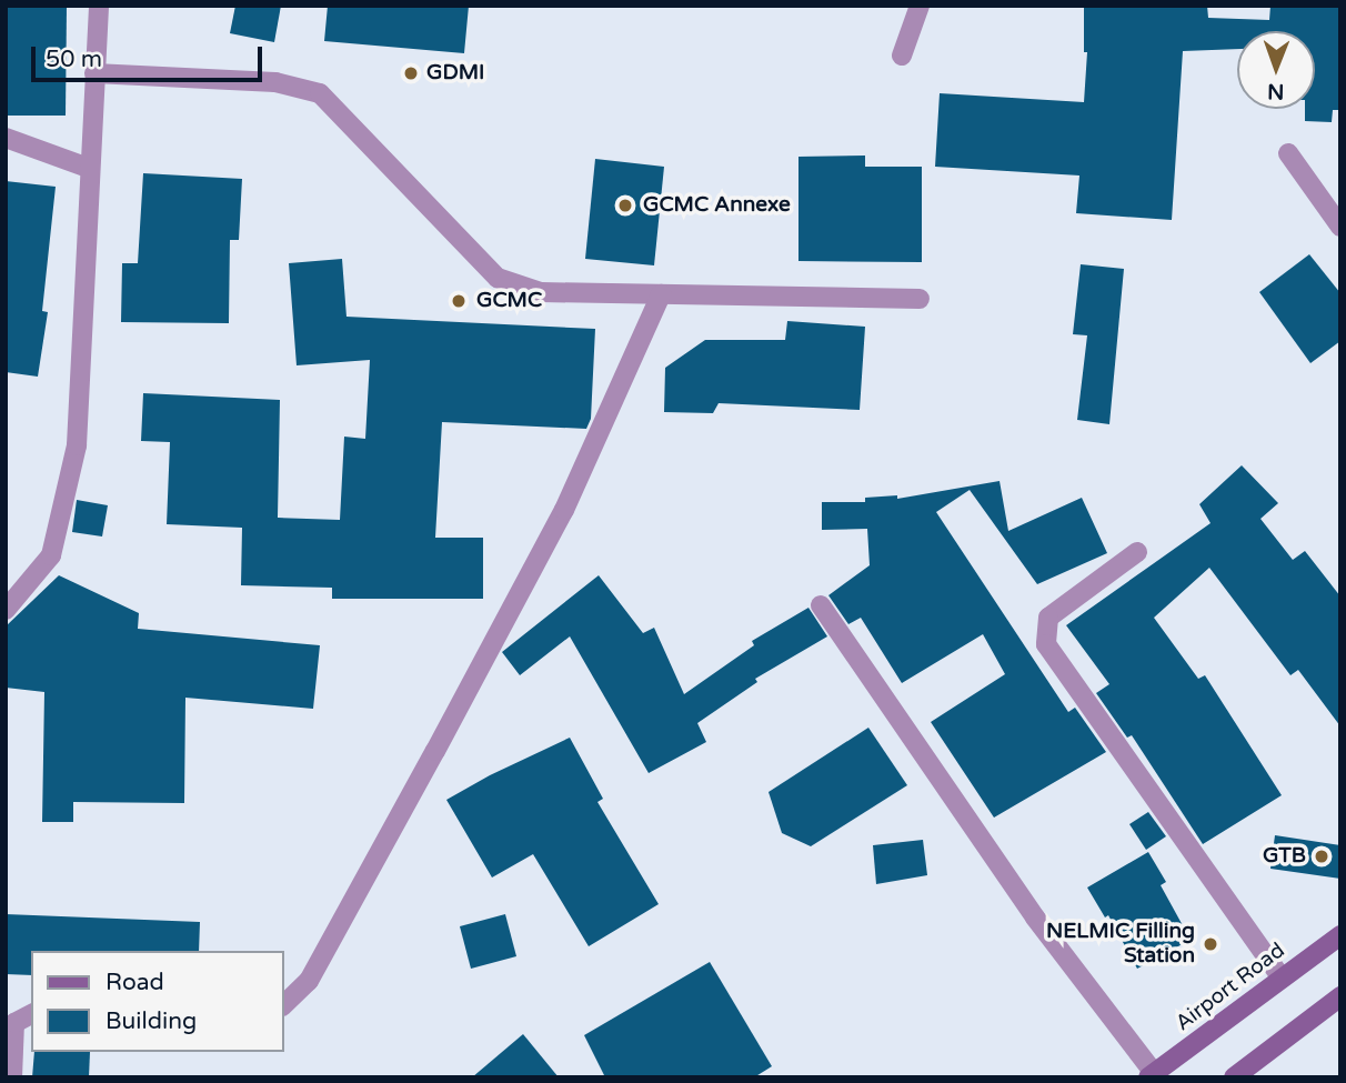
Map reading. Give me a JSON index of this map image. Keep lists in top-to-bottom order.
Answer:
{
  "streets": {
    "main road": ["Airport Road"]
  },
  "places": [
    "GDMI",
    "GCMC Annexe",
    "GCMC",
    "GTB",
    "NELMIC Filling Station"
  ],
  "legend": ["Road", "Building"],
  "scale_bar": "50 m",
  "north": "bottom"
}
